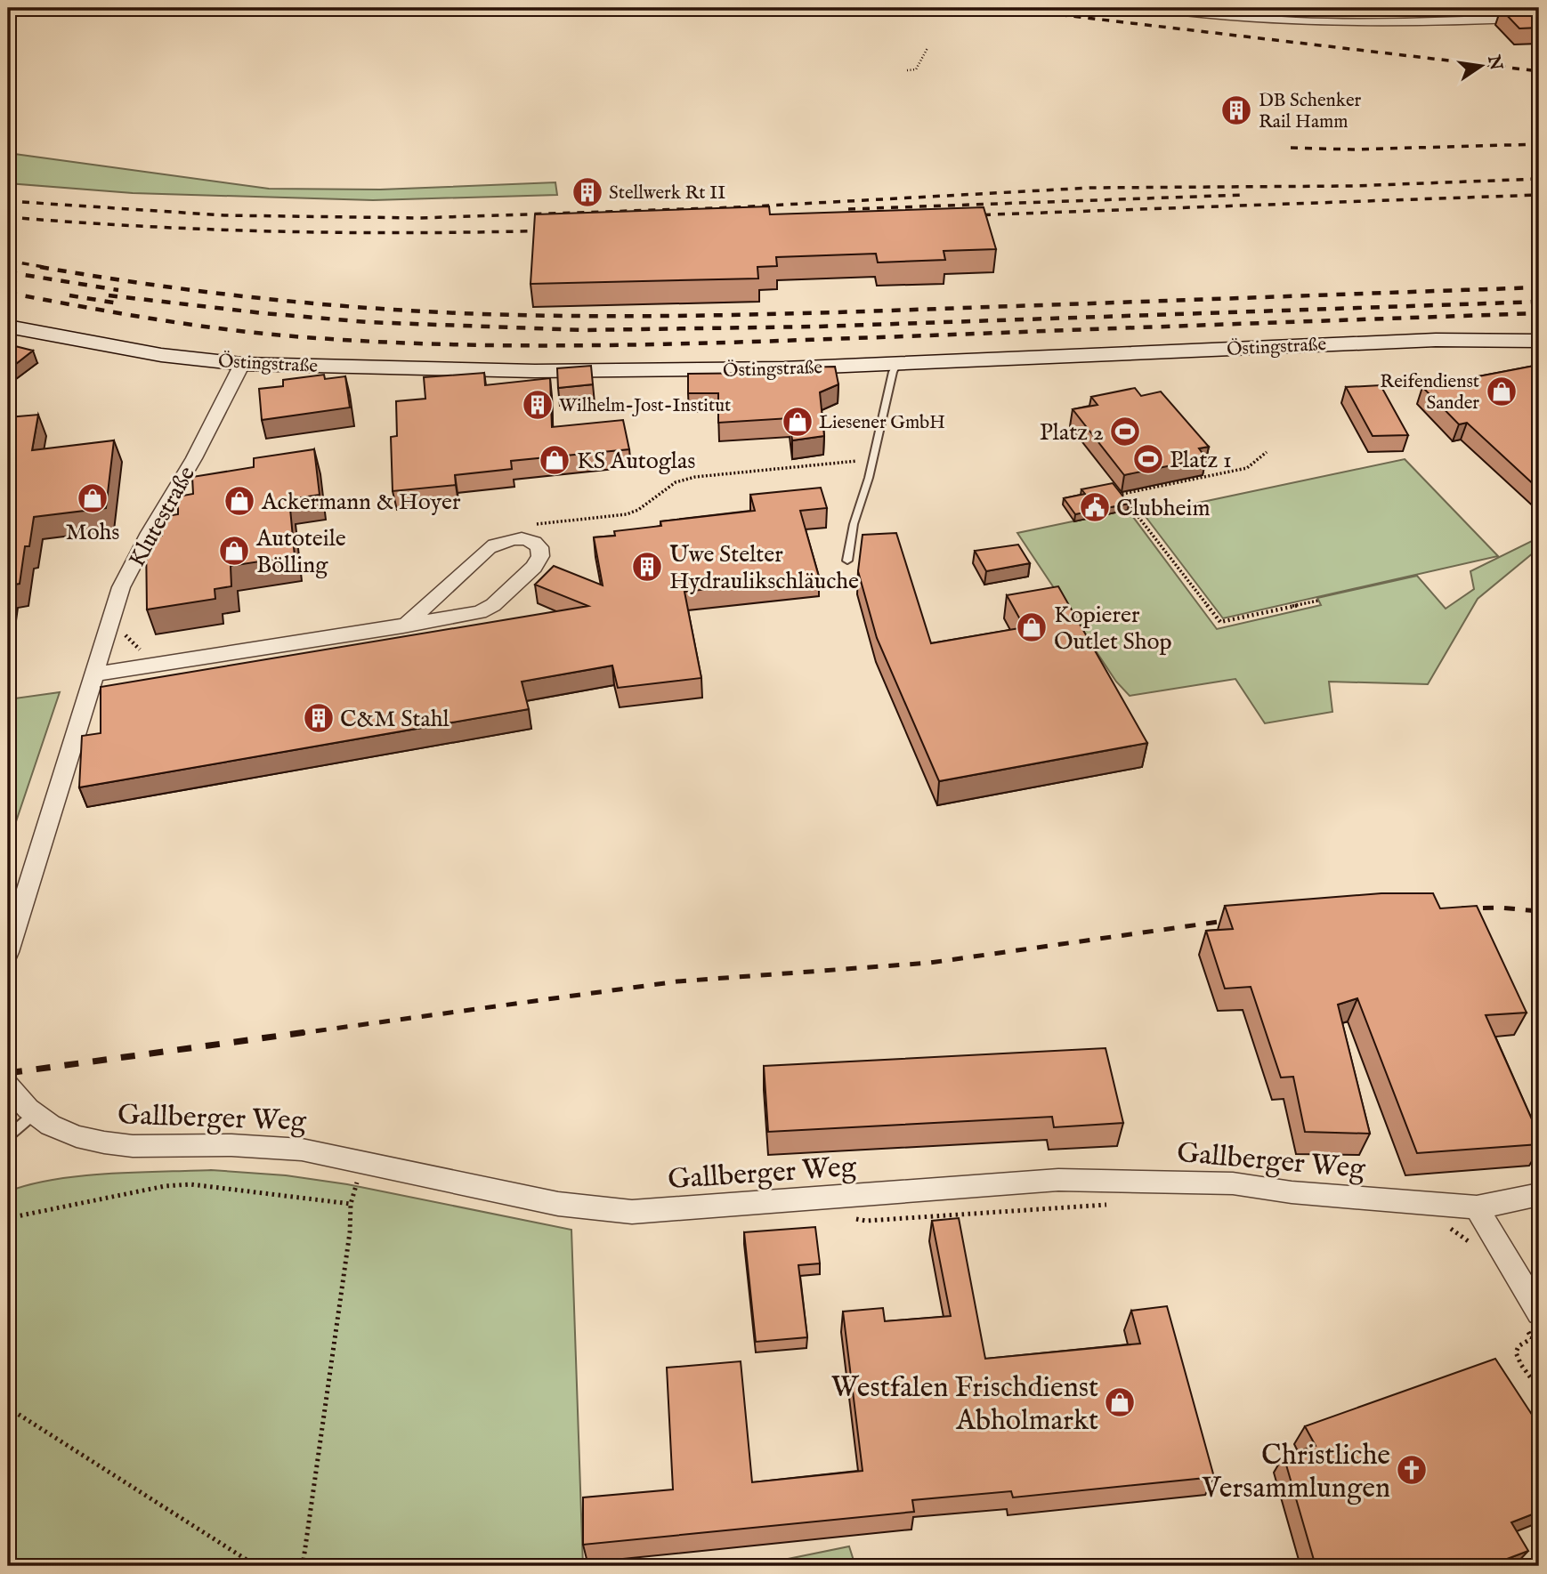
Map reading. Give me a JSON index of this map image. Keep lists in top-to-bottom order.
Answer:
{
  "streets": {
    "street": ["Östingstraße", "Klutestraße", "Gallberger Weg"]
  },
  "crossings": [
    ["Östingstraße", "Klutestraße"]
  ],
  "places": {
    "building": [
      "DB Schenker Rail Hamm",
      "Stellwerk Rt II",
      "Wilhelm-Jost-Institut",
      "Uwe Stelter Hydraulikschläuche",
      "C&M Stahl"
    ],
    "shop": [
      "Reifendienst Sander",
      "Liesener GmbH",
      "KS Autoglas",
      "Mohs",
      "Ackermann & Hoyer",
      "Autoteile Bölling",
      "Kopierer Outlet Shop",
      "Westfalen Frischdienst Abholmarkt"
    ],
    "sports": ["Platz 2", "Platz 1"],
    "public building": ["Clubheim"],
    "church": ["Christliche Versammlungen"]
  },
  "north": "right"
}
